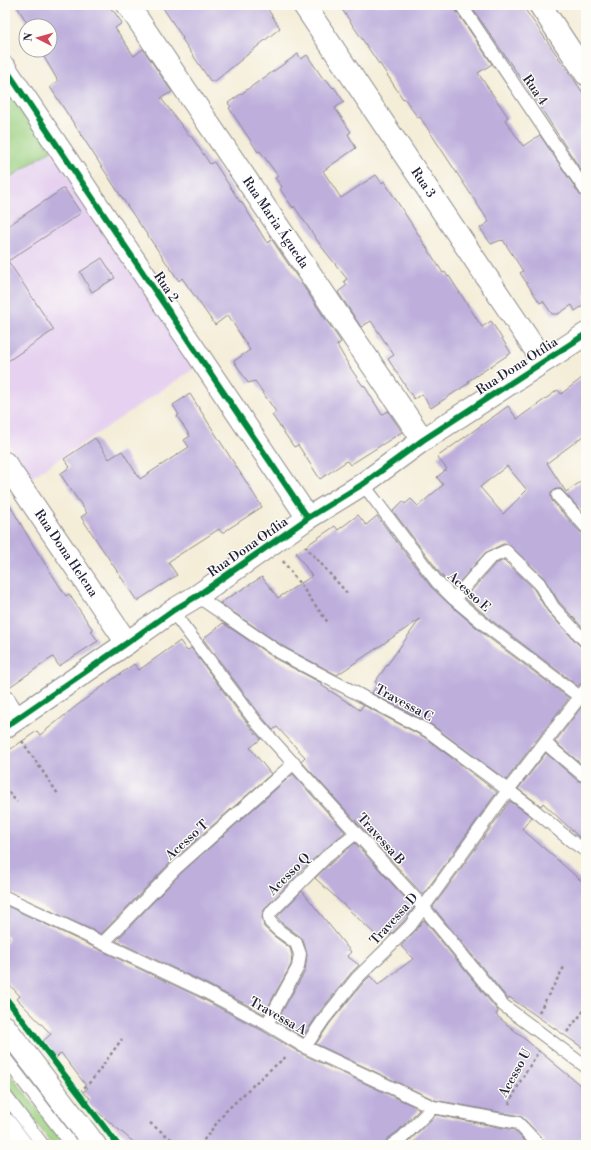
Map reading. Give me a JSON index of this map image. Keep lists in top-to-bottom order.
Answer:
{
  "streets": {
    "street": [
      "Rua 3",
      "Rua Maria Águeda",
      "Rua 2",
      "Rua Dona Otília",
      "Rua Dona Helena"
    ],
    "lane": [
      "Rua 4",
      "Acesso E",
      "Travessa C",
      "Travessa B",
      "Acesso T",
      "Acesso Q",
      "Travessa D",
      "Travessa A"
    ],
    "path": ["Acesso U"]
  },
  "crossings": [
    ["Rua 3", "Rua Dona Otília"],
    ["Rua Maria Águeda", "Rua Dona Otília"],
    ["Rua 2", "Rua Dona Otília"],
    ["Rua Dona Otília", "Rua Dona Helena"],
    ["Rua Dona Otília", "Acesso E"],
    ["Rua Dona Otília", "Travessa C"],
    ["Rua Dona Otília", "Travessa B"],
    ["Acesso E", "Travessa D"],
    ["Travessa C", "Travessa D"],
    ["Travessa B", "Acesso T"],
    ["Travessa B", "Acesso Q"],
    ["Travessa B", "Travessa D"],
    ["Travessa B", "Acesso U"],
    ["Acesso T", "Travessa A"],
    ["Acesso Q", "Travessa A"],
    ["Travessa D", "Travessa A"],
    ["Travessa A", "Acesso U"]
  ],
  "north": "left"
}
